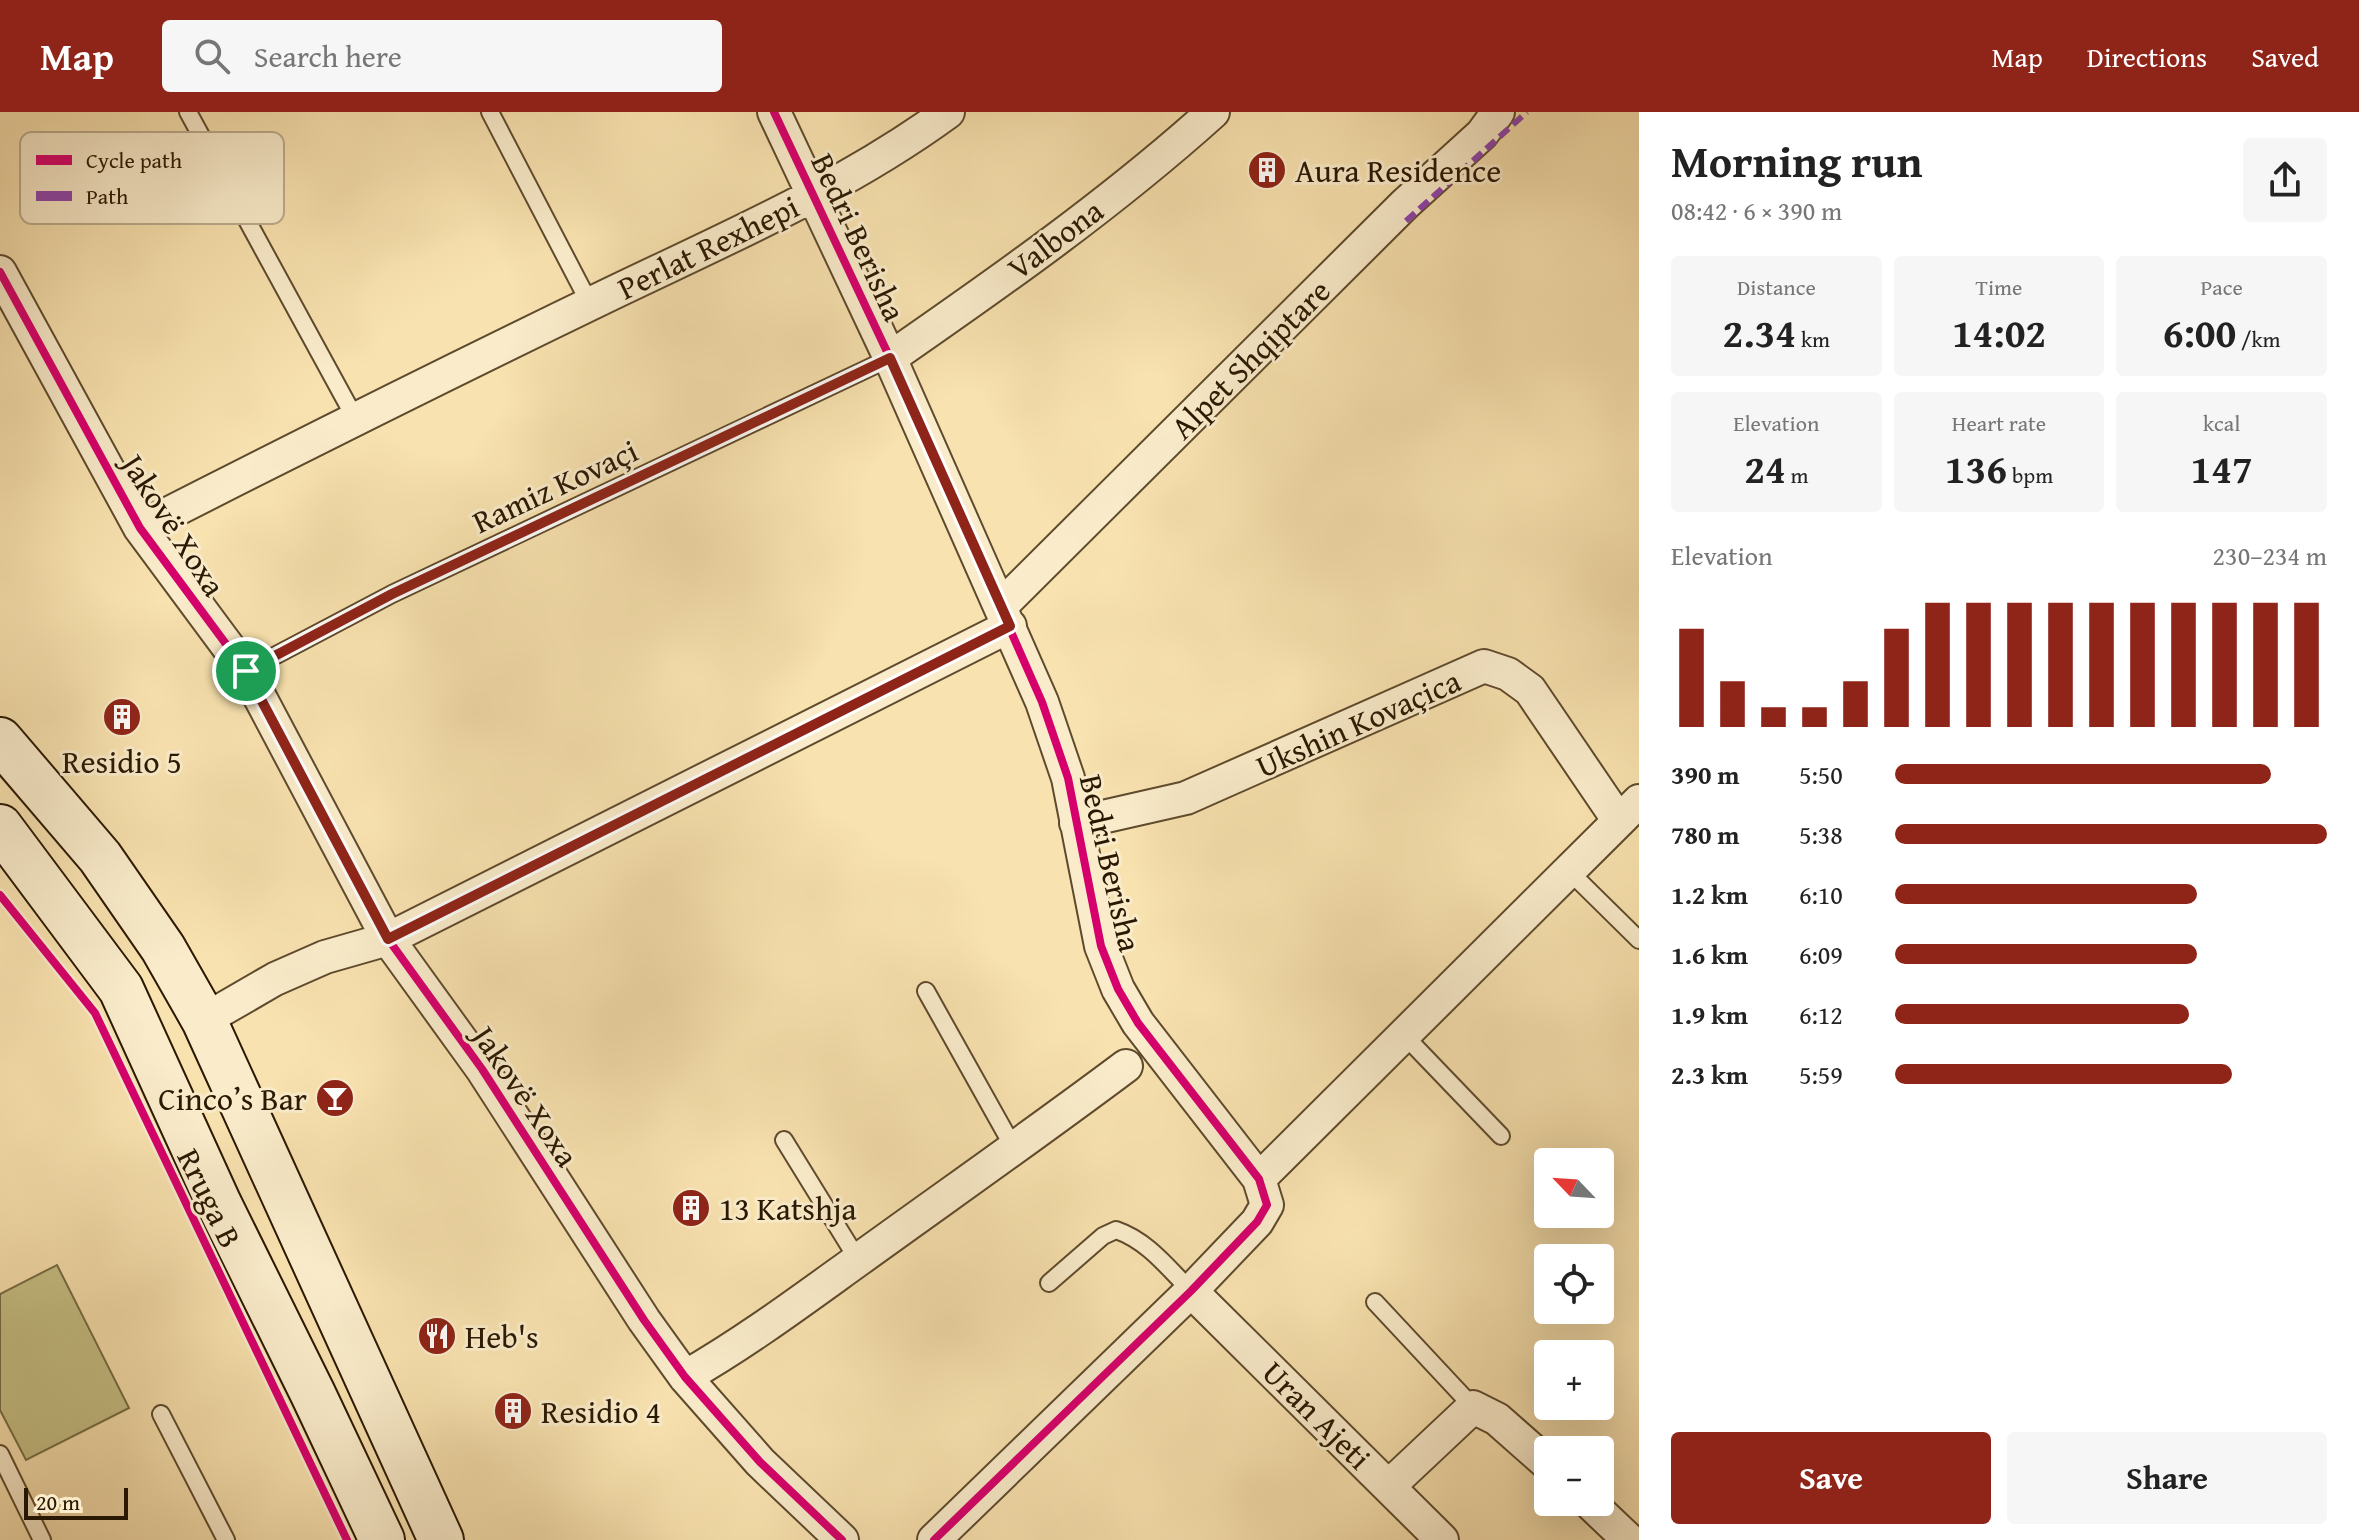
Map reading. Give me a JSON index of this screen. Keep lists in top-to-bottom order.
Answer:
{
  "streets": {
    "main road": ["Rruga B"],
    "street": [
      "Bedri Berisha",
      "Valbona",
      "Perlat Rexhepi",
      "Alpet Shqiptare",
      "Jakovë Xoxa",
      "Ukshin Kovaçica",
      "Uran Ajeti"
    ],
    "lane": ["Ramiz Kovaçi"]
  },
  "crossings": [
    ["Bedri Berisha", "Valbona"],
    ["Bedri Berisha", "Perlat Rexhepi"],
    ["Bedri Berisha", "Alpet Shqiptare"],
    ["Bedri Berisha", "Ramiz Kovaçi"],
    ["Bedri Berisha", "Ukshin Kovaçica"],
    ["Valbona", "Ramiz Kovaçi"],
    ["Perlat Rexhepi", "Jakovë Xoxa"],
    ["Alpet Shqiptare", "Jakovë Xoxa"],
    ["Alpet Shqiptare", "Rruga B"],
    ["Ramiz Kovaçi", "Jakovë Xoxa"]
  ],
  "places": {
    "building": [
      "Aura Residence",
      "Residio 5",
      "13 Katshja",
      "Residio 4"
    ],
    "bar": ["Cinco’s Bar"],
    "restaurant": ["Heb's"]
  },
  "legend": ["Cycle path", "Path"],
  "scale_bar": "20 m",
  "north": "top left",
  "page": {
    "header": "Map",
    "search": "Search here",
    "nav": ["Map", "Directions", "Saved"],
    "heading": ["Morning run", "08:42 · 6 × 390 m"],
    "stats": [
      ["Distance", "2.34 km"],
      ["Time", "14:02"],
      ["Pace", "6:00 /km"],
      ["Elevation", "24 m"],
      ["Heart rate", "136 bpm"],
      ["kcal", "147"]
    ],
    "chart": ["Elevation", "230–234 m"],
    "list": [
      {
        "name": "390 m",
        "note": "5:50"
      },
      {
        "name": "780 m",
        "note": "5:38"
      },
      {
        "name": "1.2 km",
        "note": "6:10"
      },
      {
        "name": "1.6 km",
        "note": "6:09"
      },
      {
        "name": "1.9 km",
        "note": "6:12"
      },
      {
        "name": "2.3 km",
        "note": "5:59"
      }
    ],
    "map_buttons": ["+", "−"],
    "buttons": ["Save", "Share"],
    "scale": "20 m"
  }
}
